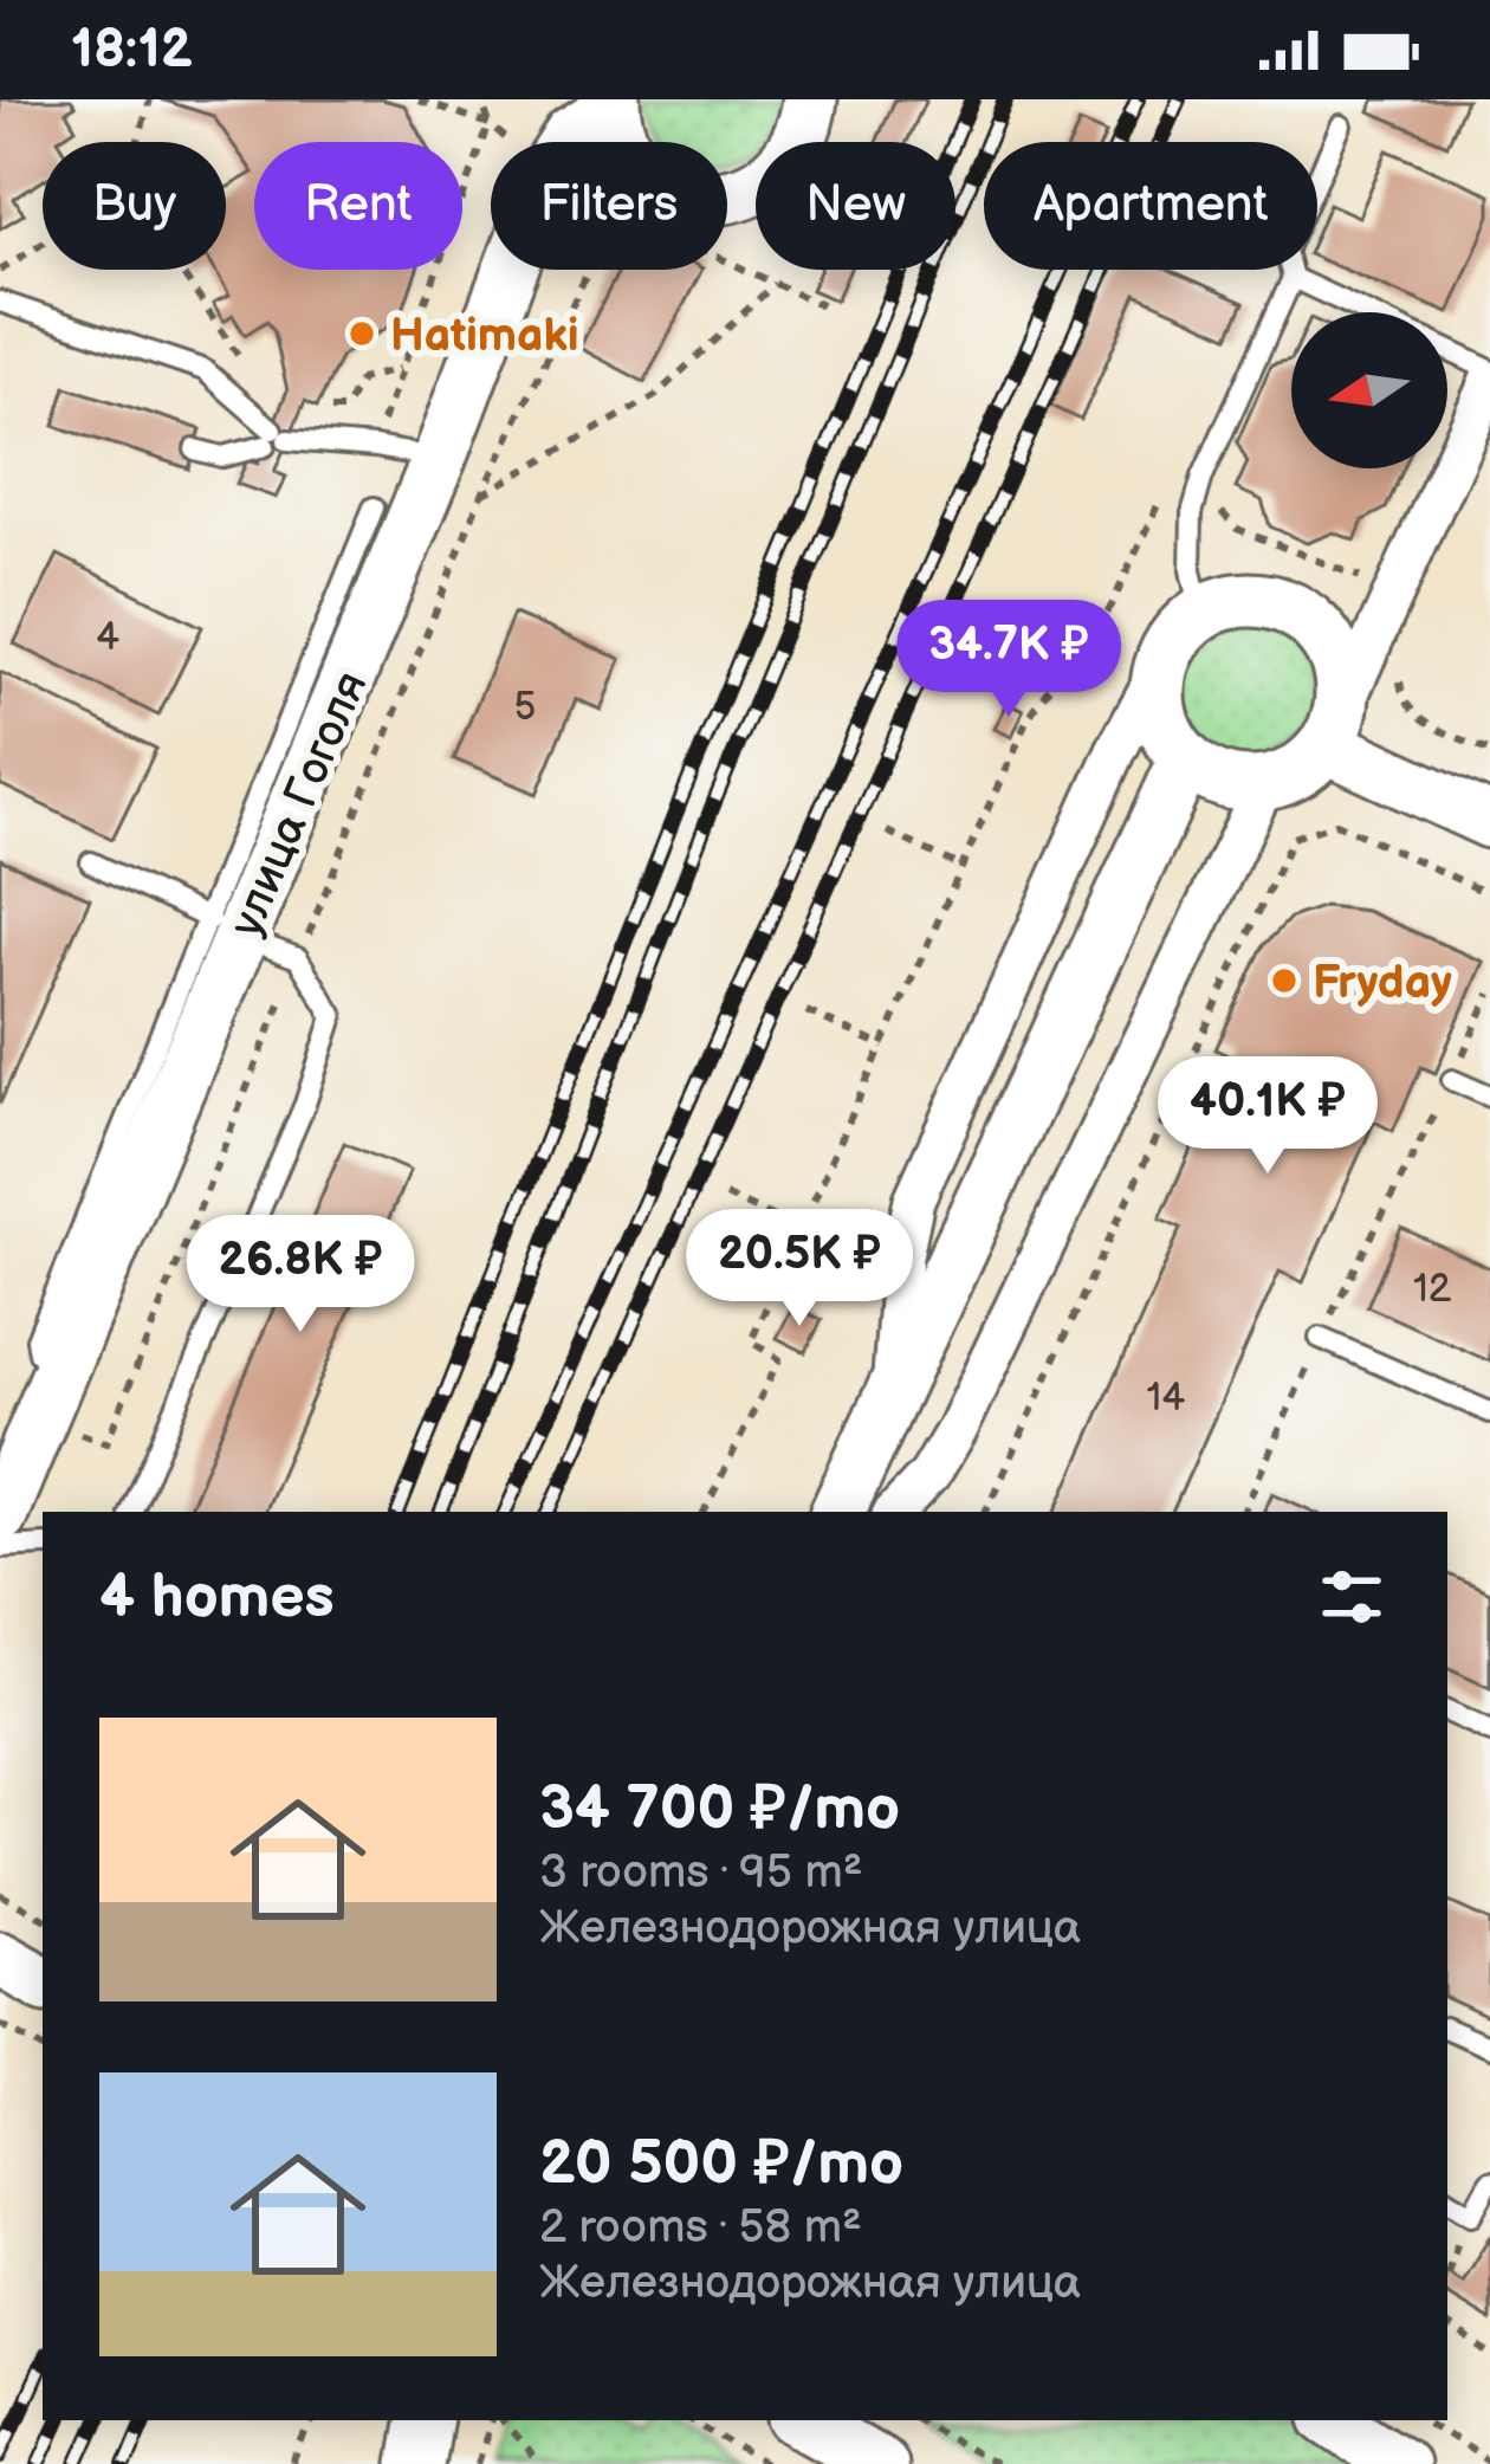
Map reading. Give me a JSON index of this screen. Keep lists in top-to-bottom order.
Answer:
{
  "streets": {
    "street": ["улица Гоголя"]
  },
  "places": ["Hatimaki", "Fryday"],
  "house_numbers": [
    "4",
    "5",
    "12",
    "14"
  ],
  "north": "left",
  "page": {
    "status": "18:12",
    "chip": [
      "Buy",
      "Rent",
      "Filters",
      "New",
      "Apartment"
    ],
    "price": [
      "34.7K ₽",
      "40.1K ₽",
      "20.5K ₽",
      "26.8K ₽"
    ],
    "heading": "4 homes",
    "list": [
      {
        "name": "34 700 ₽/mo",
        "note": "3 rooms · 95 m² · Железнодорожная улица"
      },
      {
        "name": "20 500 ₽/mo",
        "note": "2 rooms · 58 m² · Железнодорожная улица"
      }
    ]
  }
}
